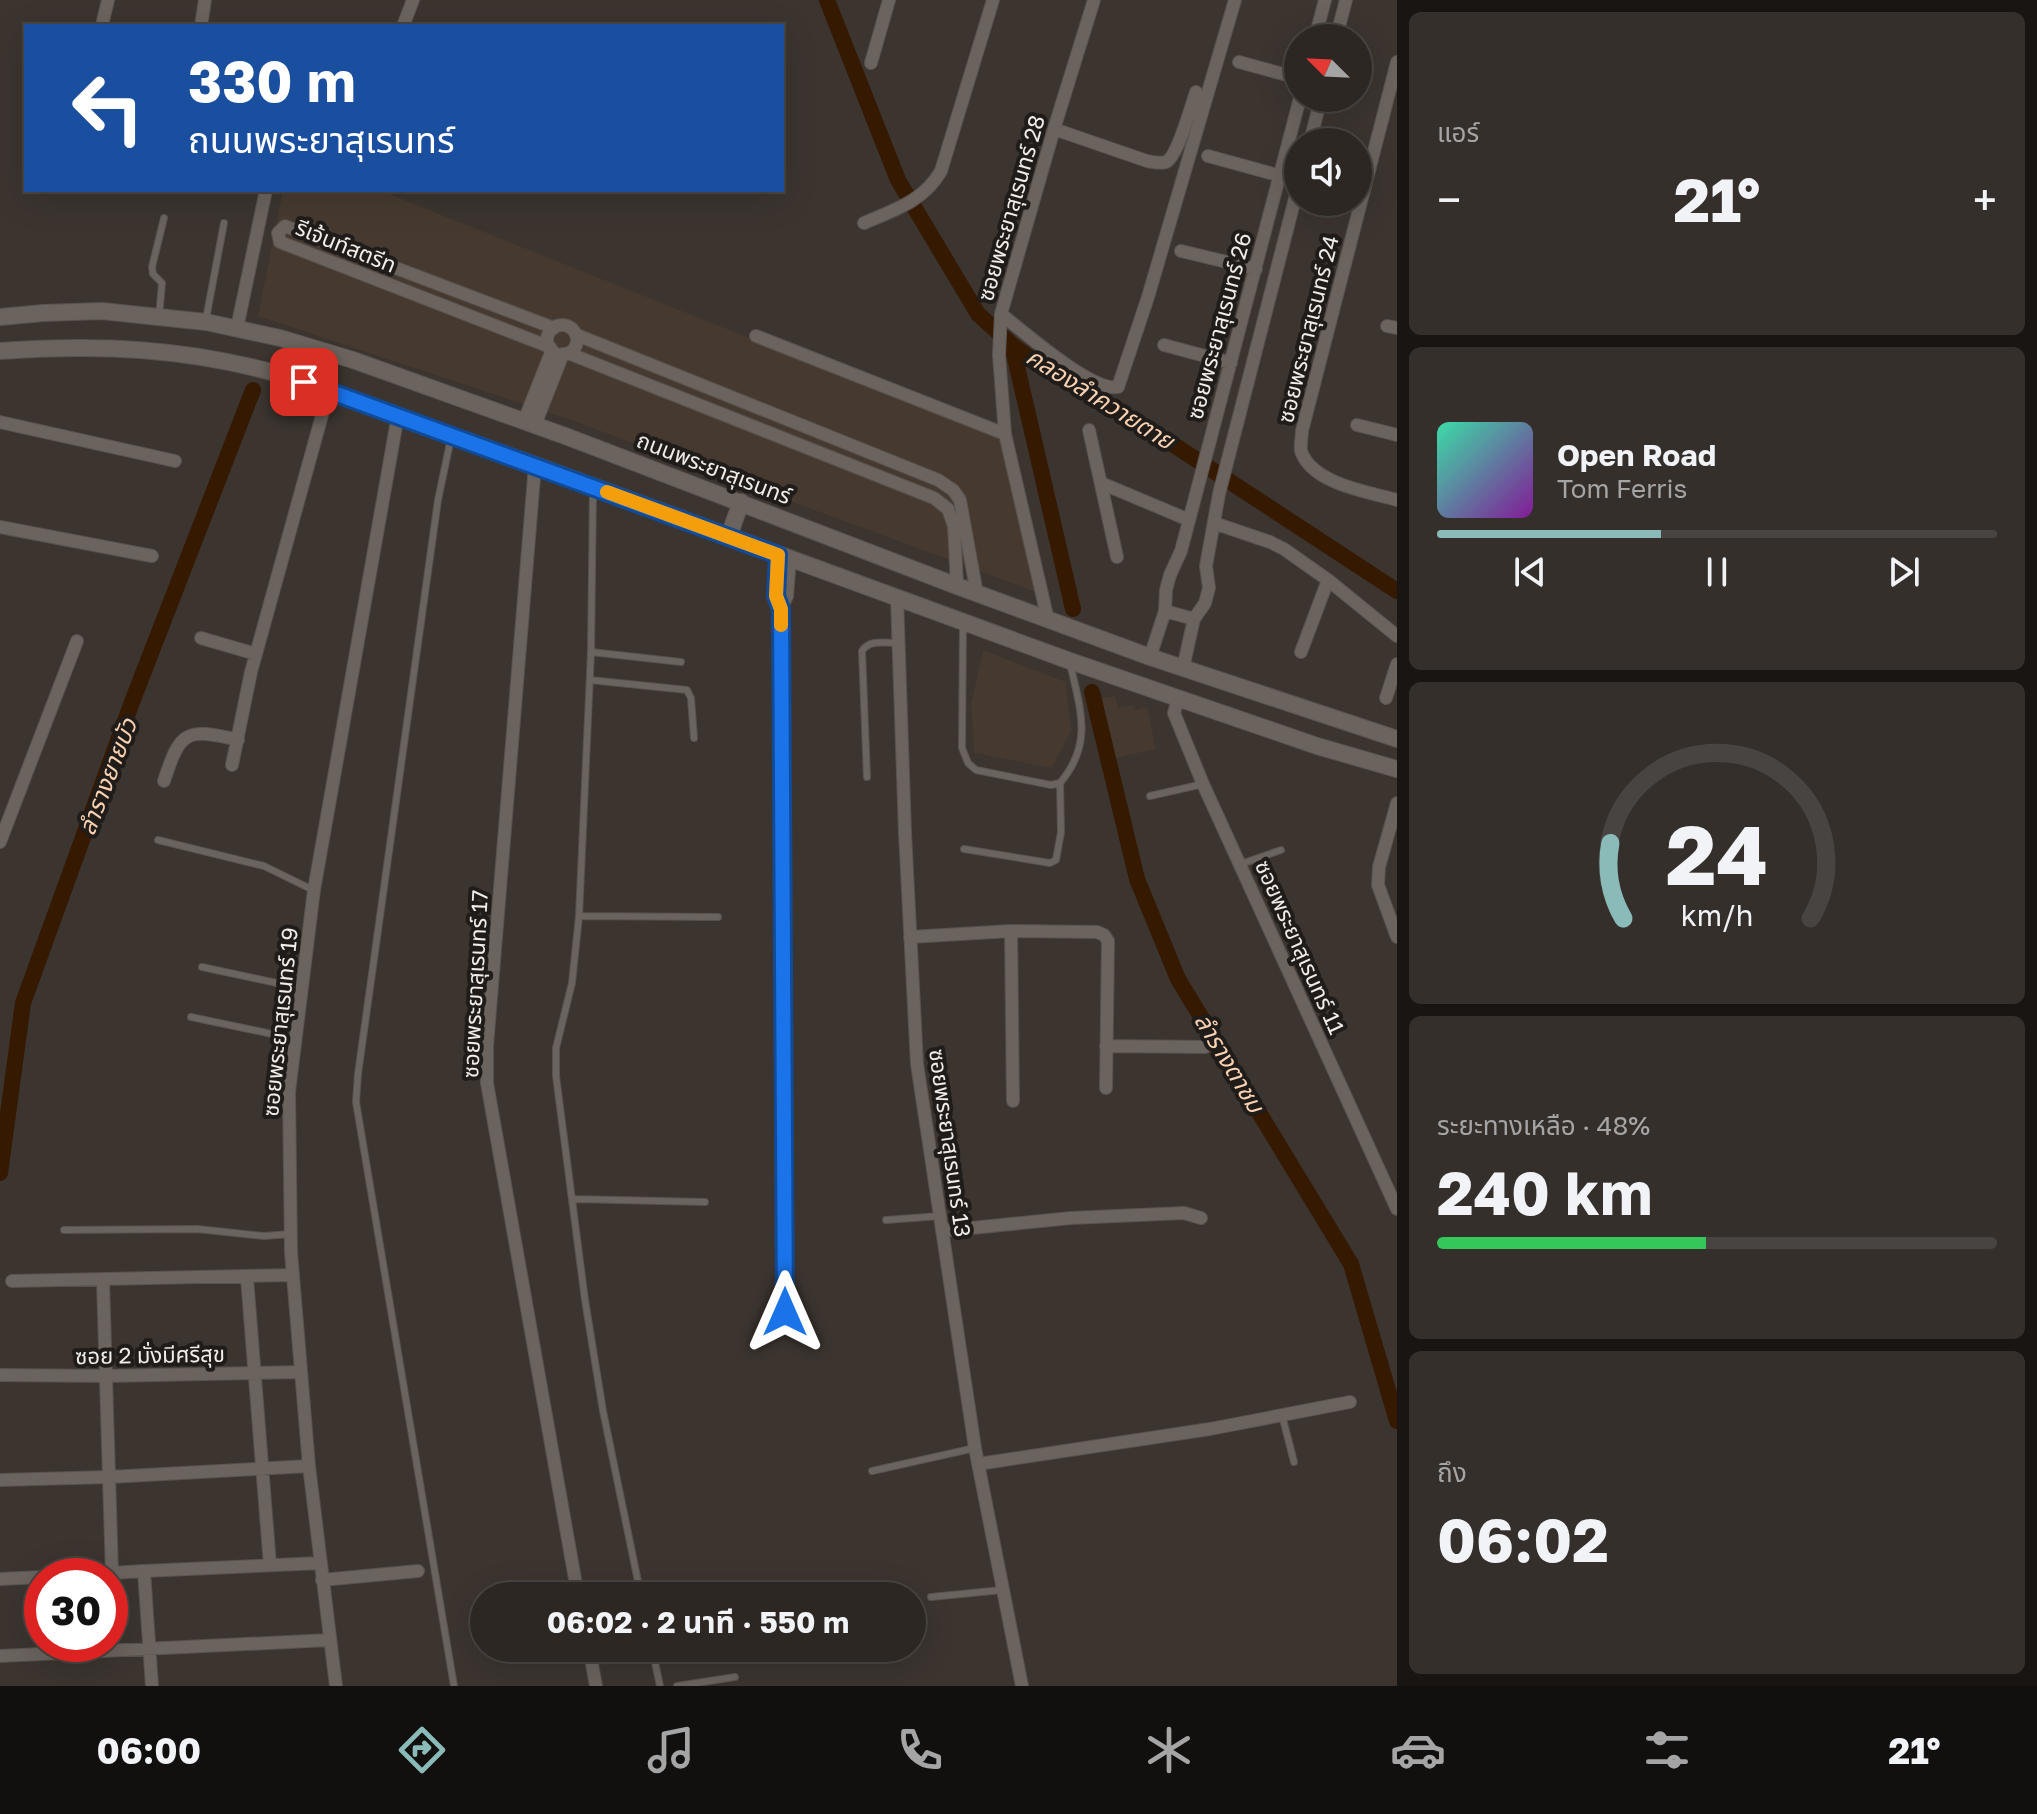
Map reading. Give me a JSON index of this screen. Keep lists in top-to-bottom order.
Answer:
{
  "streets": {
    "street": [
      "ซอยพระยาสุเรนทร์ 28",
      "รีเจ้นท์สตรีท",
      "ซอยพระยาสุเรนทร์ 26",
      "ซอยพระยาสุเรนทร์ 24",
      "ถนนพระยาสุเรนทร์",
      "ซอยพระยาสุเรนทร์ 11",
      "ซอยพระยาสุเรนทร์ 17",
      "ซอยพระยาสุเรนทร์ 19",
      "ซอยพระยาสุเรนทร์ 13",
      "ซอย 2 มั่งมีศรีสุข"
    ]
  },
  "crossings": [
    ["ซอยพระยาสุเรนทร์ 28", "ถนนพระยาสุเรนทร์"],
    ["รีเจ้นท์สตรีท", "ถนนพระยาสุเรนทร์"],
    ["ซอยพระยาสุเรนทร์ 26", "ถนนพระยาสุเรนทร์"],
    ["ซอยพระยาสุเรนทร์ 19", "ซอย 2 มั่งมีศรีสุข"]
  ],
  "water": ["คลองลำควายตาย", "ลำรางยายบัว", "ลำรางตาชม"],
  "north": "top left",
  "page": {
    "tile": [
      "แอร์",
      ["ระยะทางเหลือ · 48%", "240 km"],
      ["ถึง", "06:02"]
    ],
    "turn": ["330 m", "ถนนพระยาสุเรนทร์"],
    "heat": ["−", "21°", "+"],
    "song": ["Open Road", "Tom Ferris"],
    "limit": "30",
    "trip": "06:02 · 2 นาที · 550 m",
    "tabs": ["06:00", "21°"],
    "gauge": ["24", "km/h"]
  }
}
